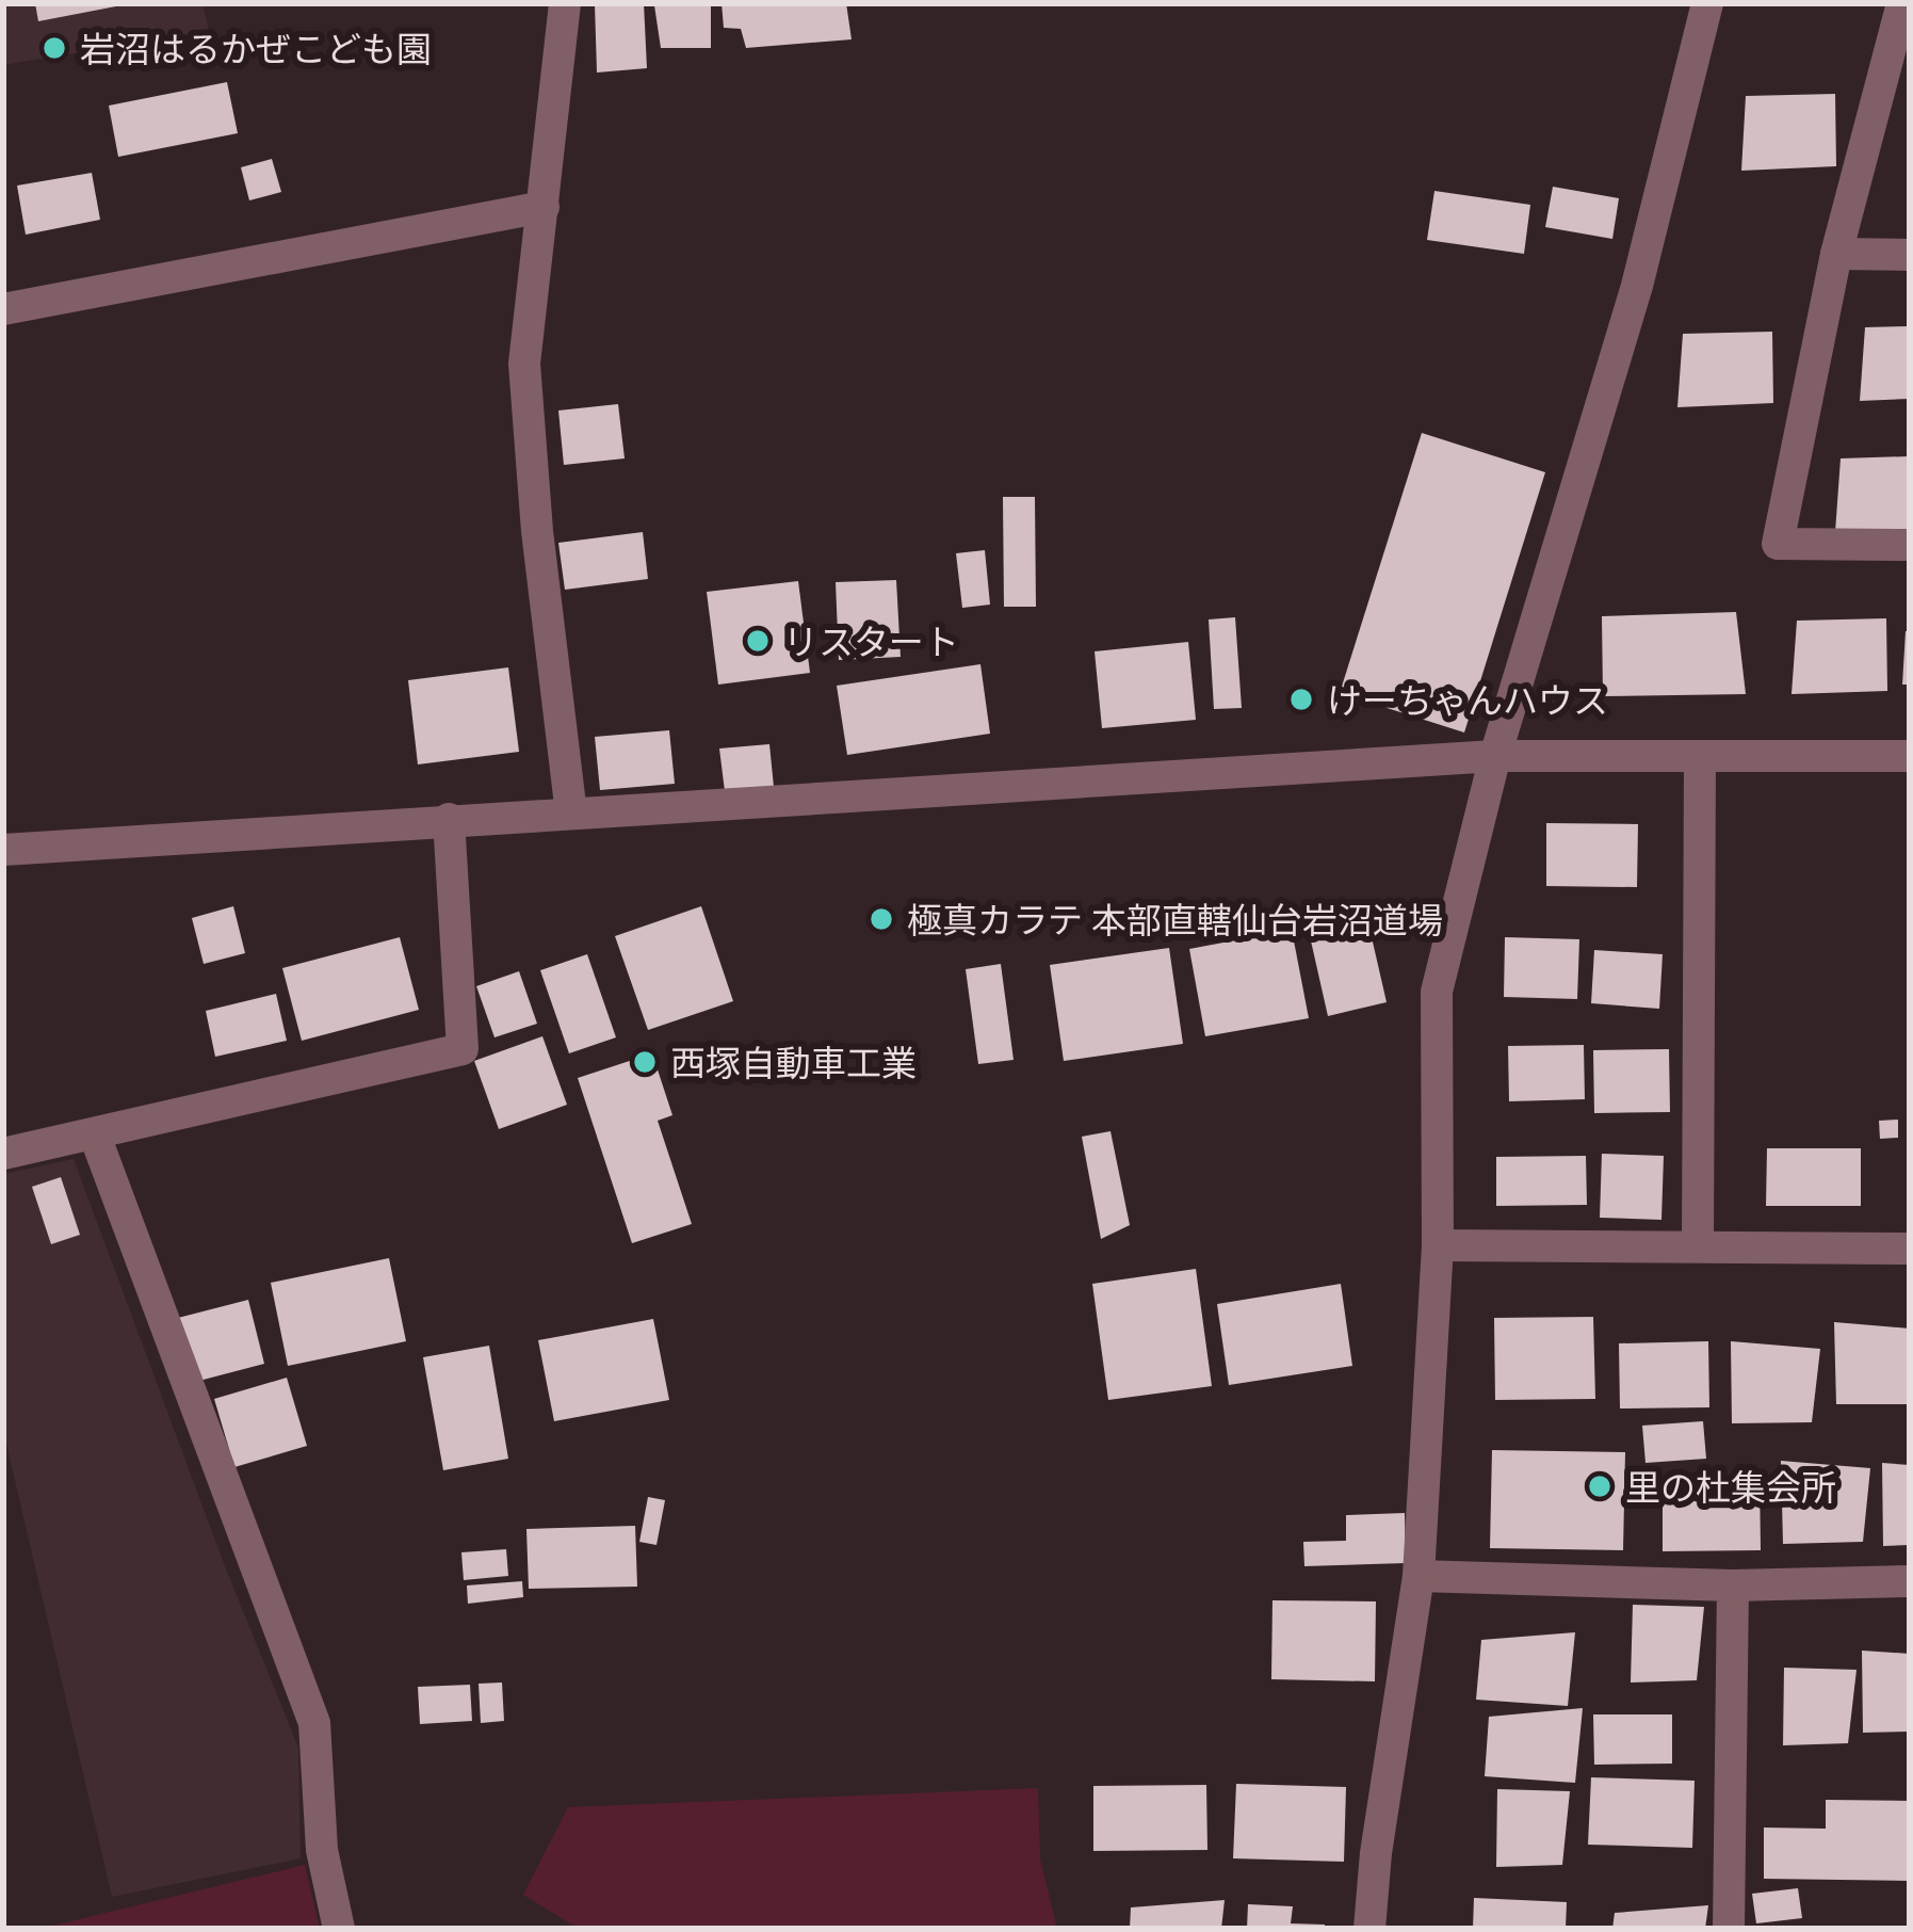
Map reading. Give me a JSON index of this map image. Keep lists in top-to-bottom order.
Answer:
{
  "places": [
    "岩沼はるかぜこども園",
    "リスタート",
    "けーちゃんハウス",
    "極真カラテ 本部直轄仙台岩沼道場",
    "西塚自動車工業",
    "里の杜集会所"
  ]
}
